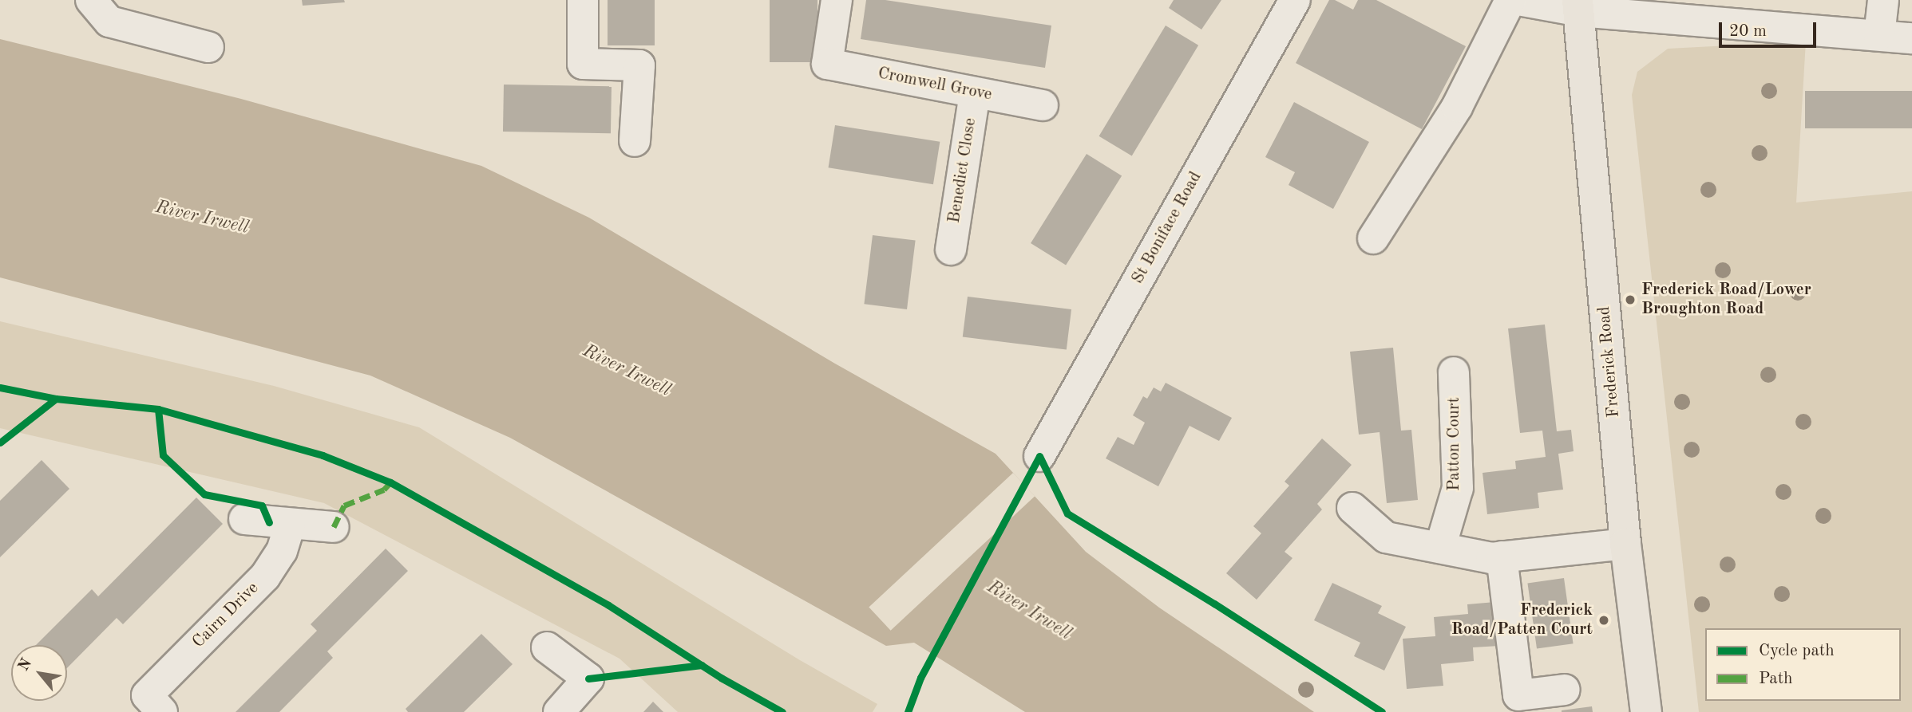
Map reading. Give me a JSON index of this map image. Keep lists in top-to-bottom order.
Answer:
{
  "streets": {
    "main road": ["Frederick Road"],
    "street": [
      "Cromwell Grove",
      "Benedict Close",
      "St Boniface Road",
      "Patton Court",
      "Cairn Drive"
    ]
  },
  "crossings": [
    ["Cromwell Grove", "Benedict Close"]
  ],
  "water": ["River Irwell"],
  "places": ["Frederick Road/Lower Broughton Road", "Frederick Road/Patten Court"],
  "legend": ["Cycle path", "Path"],
  "scale_bar": "20 m",
  "north": "top left"
}
